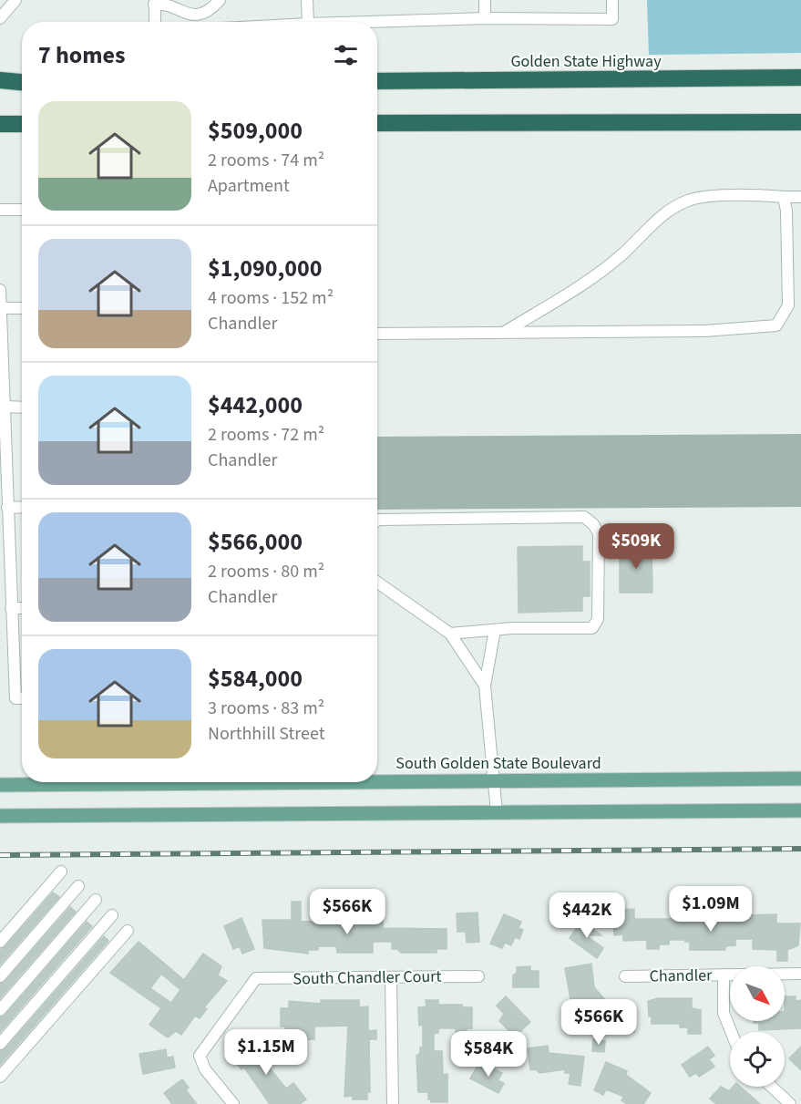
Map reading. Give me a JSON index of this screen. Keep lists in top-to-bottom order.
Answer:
{
  "streets": {
    "highway": ["Golden State Highway"],
    "main road": ["South Golden State Boulevard"],
    "street": ["Chandler", "South Chandler Court"]
  },
  "north": "bottom right",
  "page": {
    "heading": "7 homes",
    "list": [
      {
        "name": "$509,000",
        "note": "2 rooms · 74 m² · Apartment"
      },
      {
        "name": "$1,090,000",
        "note": "4 rooms · 152 m² · Chandler"
      },
      {
        "name": "$442,000",
        "note": "2 rooms · 72 m² · Chandler"
      },
      {
        "name": "$566,000",
        "note": "2 rooms · 80 m² · Chandler"
      },
      {
        "name": "$584,000",
        "note": "3 rooms · 83 m² · Northhill Street"
      }
    ],
    "price": [
      "$509K",
      "$1.09M",
      "$566K",
      "$442K",
      "$566K",
      "$1.15M",
      "$584K"
    ]
  }
}
